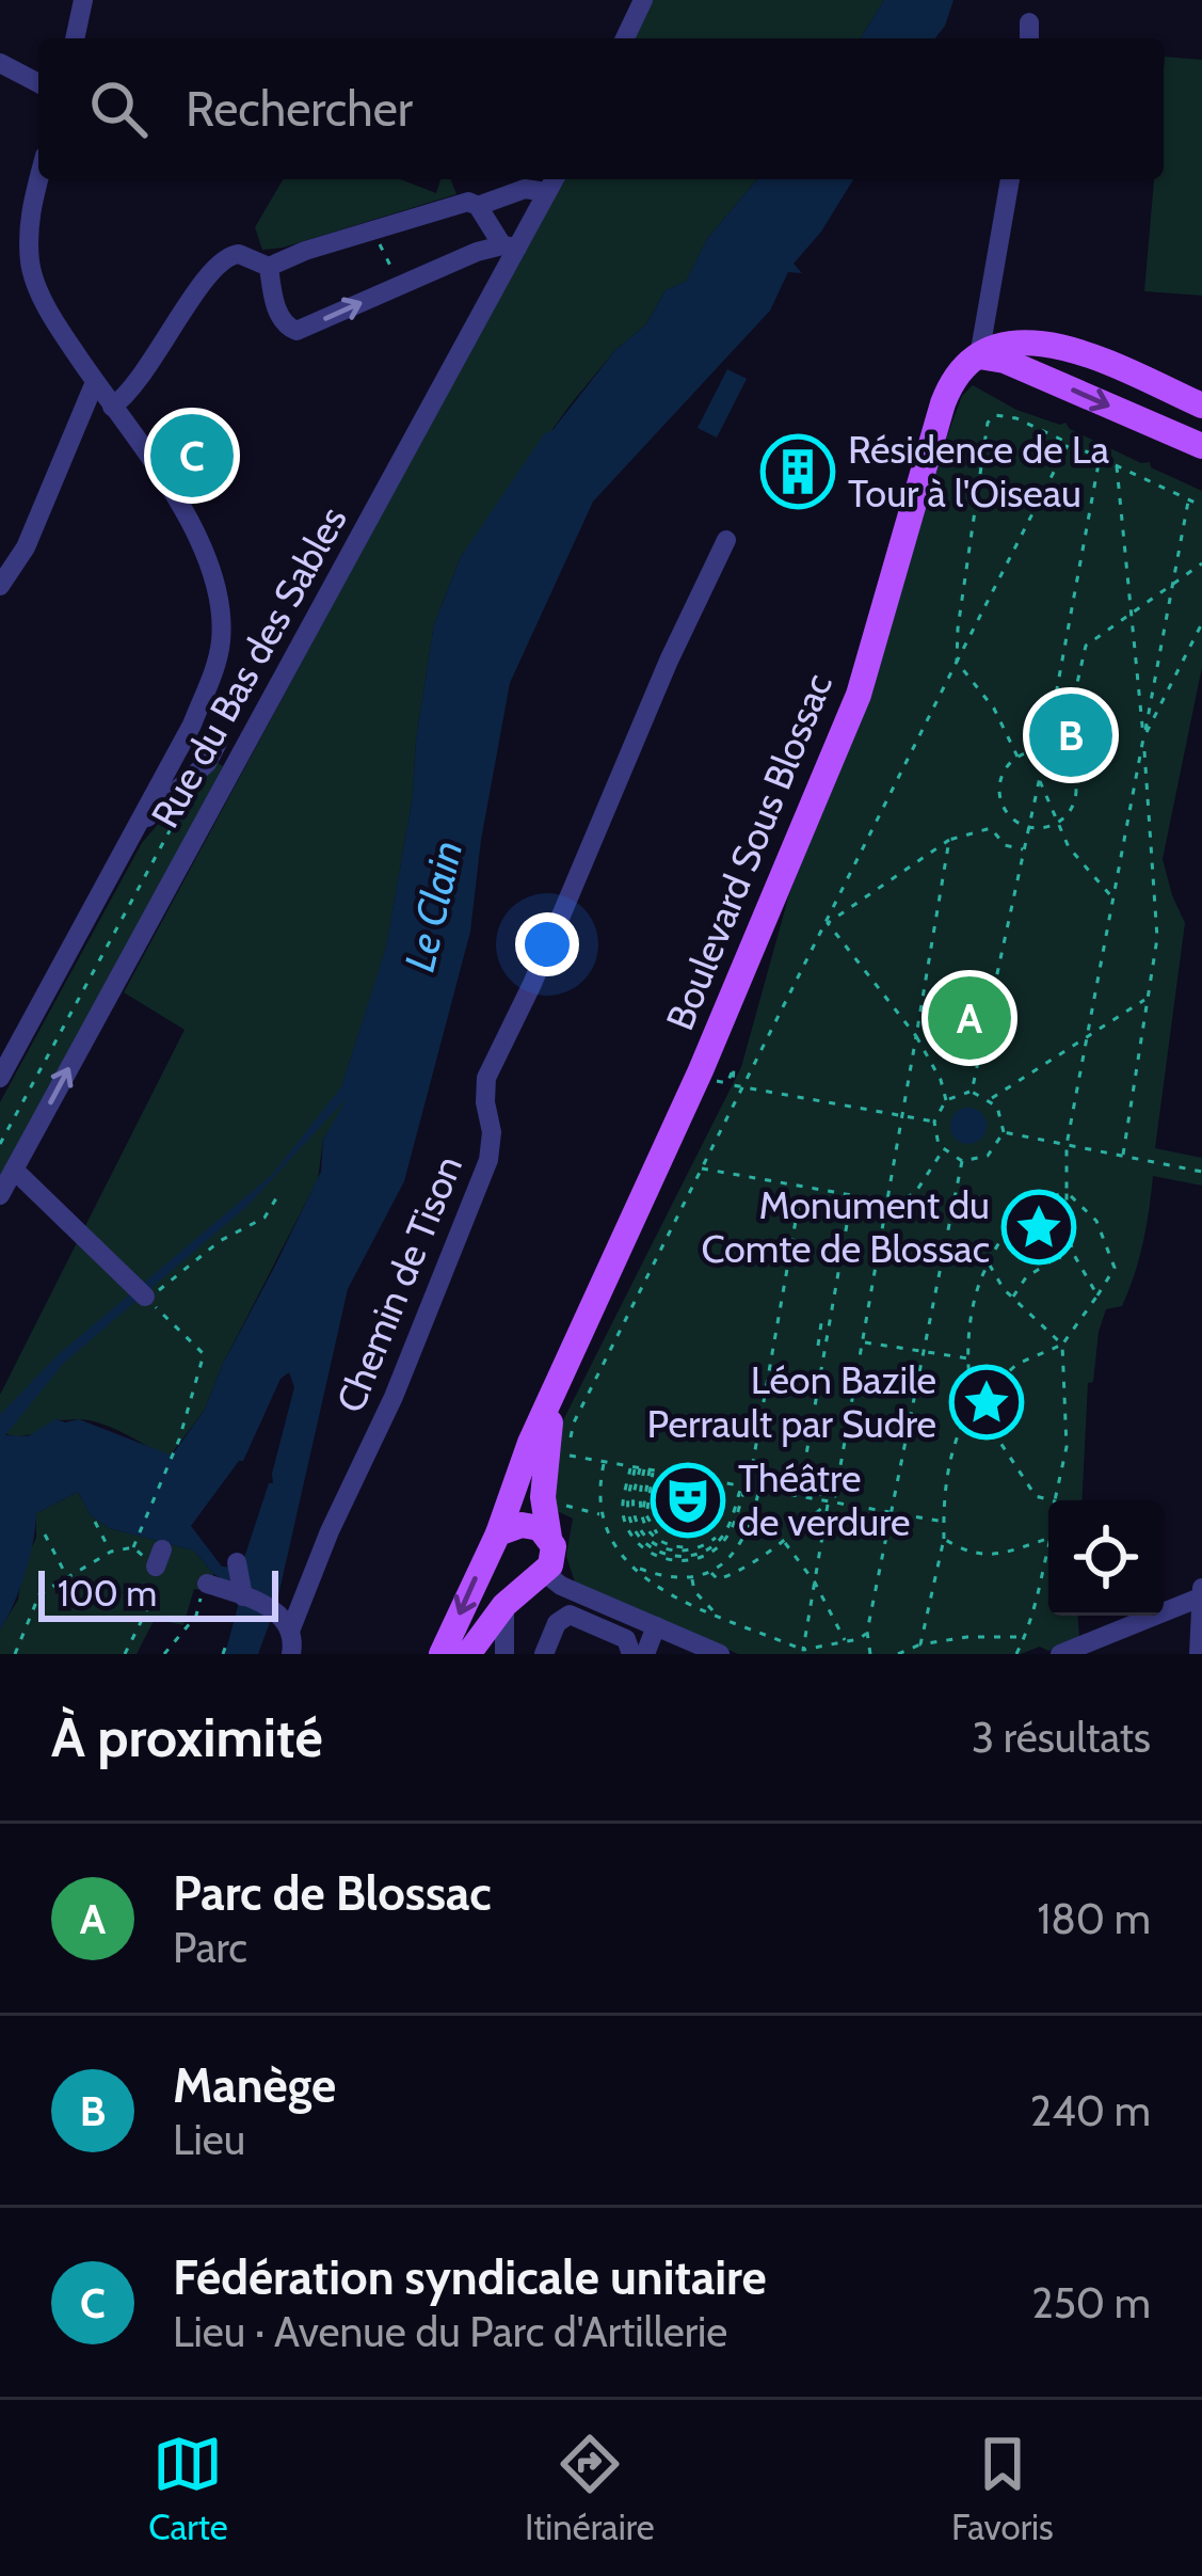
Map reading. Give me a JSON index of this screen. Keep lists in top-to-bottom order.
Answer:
{
  "streets": {
    "main road": ["Boulevard Sous Blossac"],
    "street": ["Rue du Bas des Sables", "Chemin de Tison"]
  },
  "water": ["Le Clain"],
  "places": {
    "building": ["Résidence de La Tour à l'Oiseau"],
    "place": ["Monument du Comte de Blossac", "Léon Bazile Perrault par Sudre"],
    "theatre": ["Théâtre de verdure"]
  },
  "scale_bar": "100 m",
  "page": {
    "search": "Rechercher",
    "pins": ["C", "B", "A"],
    "scale": "100 m",
    "heading": ["À proximité", "3 résultats"],
    "list": [
      {
        "mark": "A",
        "name": "Parc de Blossac",
        "note": "Parc",
        "value": "180 m"
      },
      {
        "mark": "B",
        "name": "Manège",
        "note": "Lieu",
        "value": "240 m"
      },
      {
        "mark": "C",
        "name": "Fédération syndicale unitaire",
        "note": "Lieu · Avenue du Parc d'Artillerie",
        "value": "250 m"
      }
    ],
    "nav": ["Carte", "Itinéraire", "Favoris"]
  }
}
